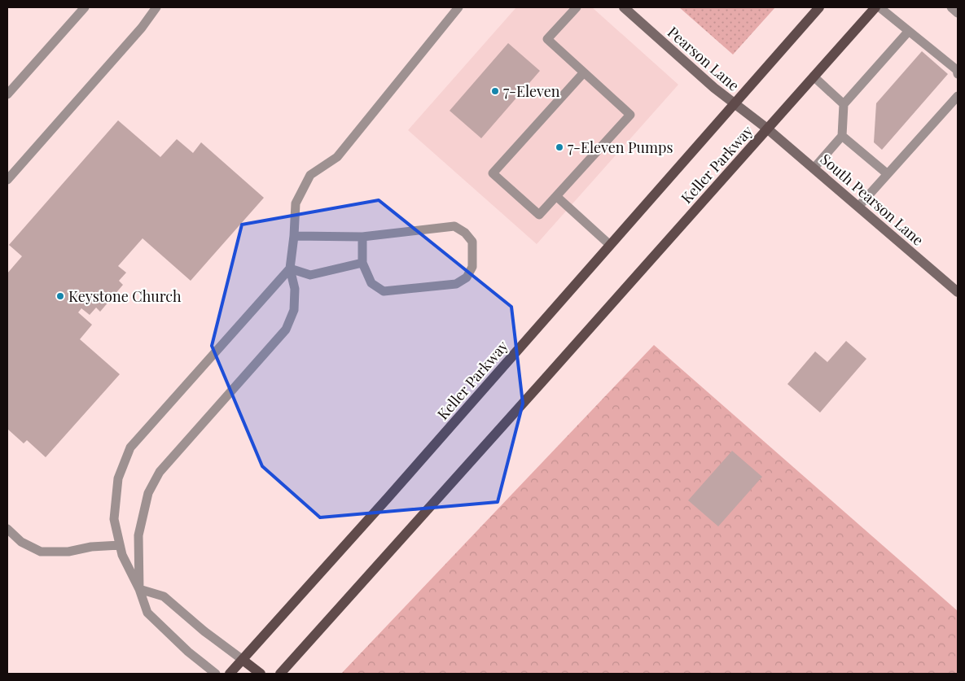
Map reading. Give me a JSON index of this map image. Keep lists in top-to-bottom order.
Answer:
{
  "streets": {
    "main road": ["Keller Parkway"],
    "street": ["Pearson Lane", "South Pearson Lane"]
  },
  "crossings": [
    ["Pearson Lane", "Keller Parkway"],
    ["Pearson Lane", "South Pearson Lane"],
    ["Keller Parkway", "South Pearson Lane"]
  ],
  "places": ["7-Eleven", "7-Eleven Pumps", "Keystone Church"]
}
